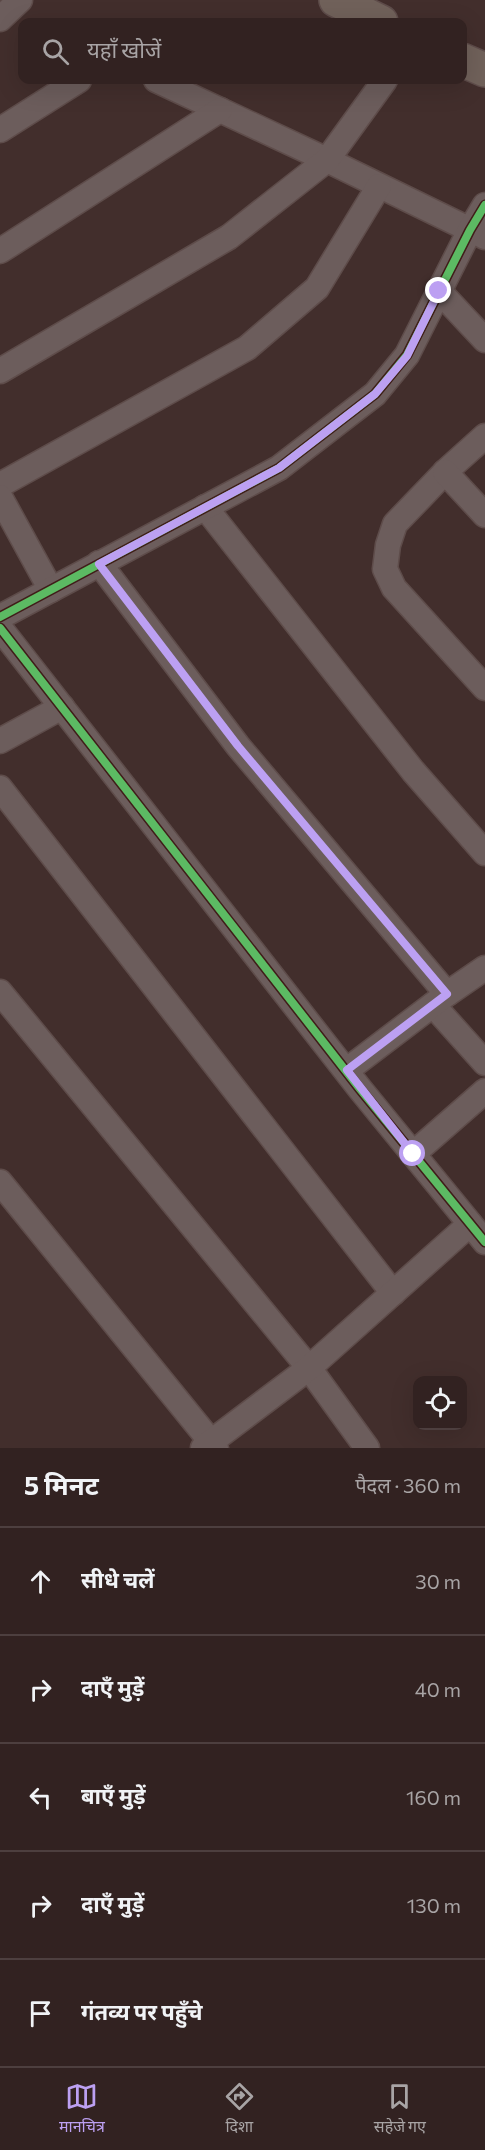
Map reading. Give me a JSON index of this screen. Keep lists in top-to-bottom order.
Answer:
{
  "page": {
    "search": "यहाँ खोजें",
    "heading": ["5 मिनट", "पैदल · 360 m"],
    "list": [
      ["सीधे चलें", "30 m"],
      ["दाएँ मुड़ें", "40 m"],
      ["बाएँ मुड़ें", "160 m"],
      ["दाएँ मुड़ें", "130 m"],
      "गंतव्य पर पहुँचे"
    ],
    "nav": ["मानचित्र", "दिशा", "सहेजे गए"]
  }
}
